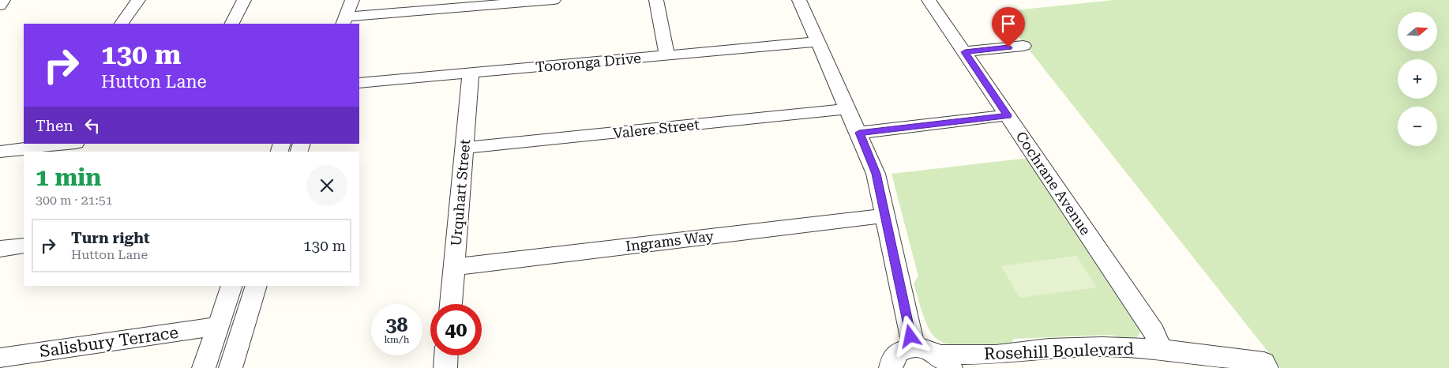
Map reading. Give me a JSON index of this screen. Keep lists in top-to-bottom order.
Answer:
{
  "streets": {
    "street": [
      "Tooronga Drive",
      "Valere Street",
      "Cochrane Avenue",
      "Urquhart Street",
      "Ingrams Way",
      "Salisbury Terrace",
      "Rosehill Boulevard"
    ]
  },
  "crossings": [
    ["Tooronga Drive", "Urquhart Street"],
    ["Valere Street", "Urquhart Street"],
    ["Cochrane Avenue", "Rosehill Boulevard"],
    ["Urquhart Street", "Ingrams Way"]
  ],
  "north": "right",
  "page": {
    "map_buttons": ["+", "−"],
    "turn": ["130 m", "Hutton Lane"],
    "then": "Then",
    "heading": ["1 min", "300 m · 21:51"],
    "list": [
      {
        "name": "Turn right",
        "note": "Hutton Lane",
        "value": "130 m"
      }
    ],
    "speed": "38 km/h",
    "limit": "40"
  }
}
